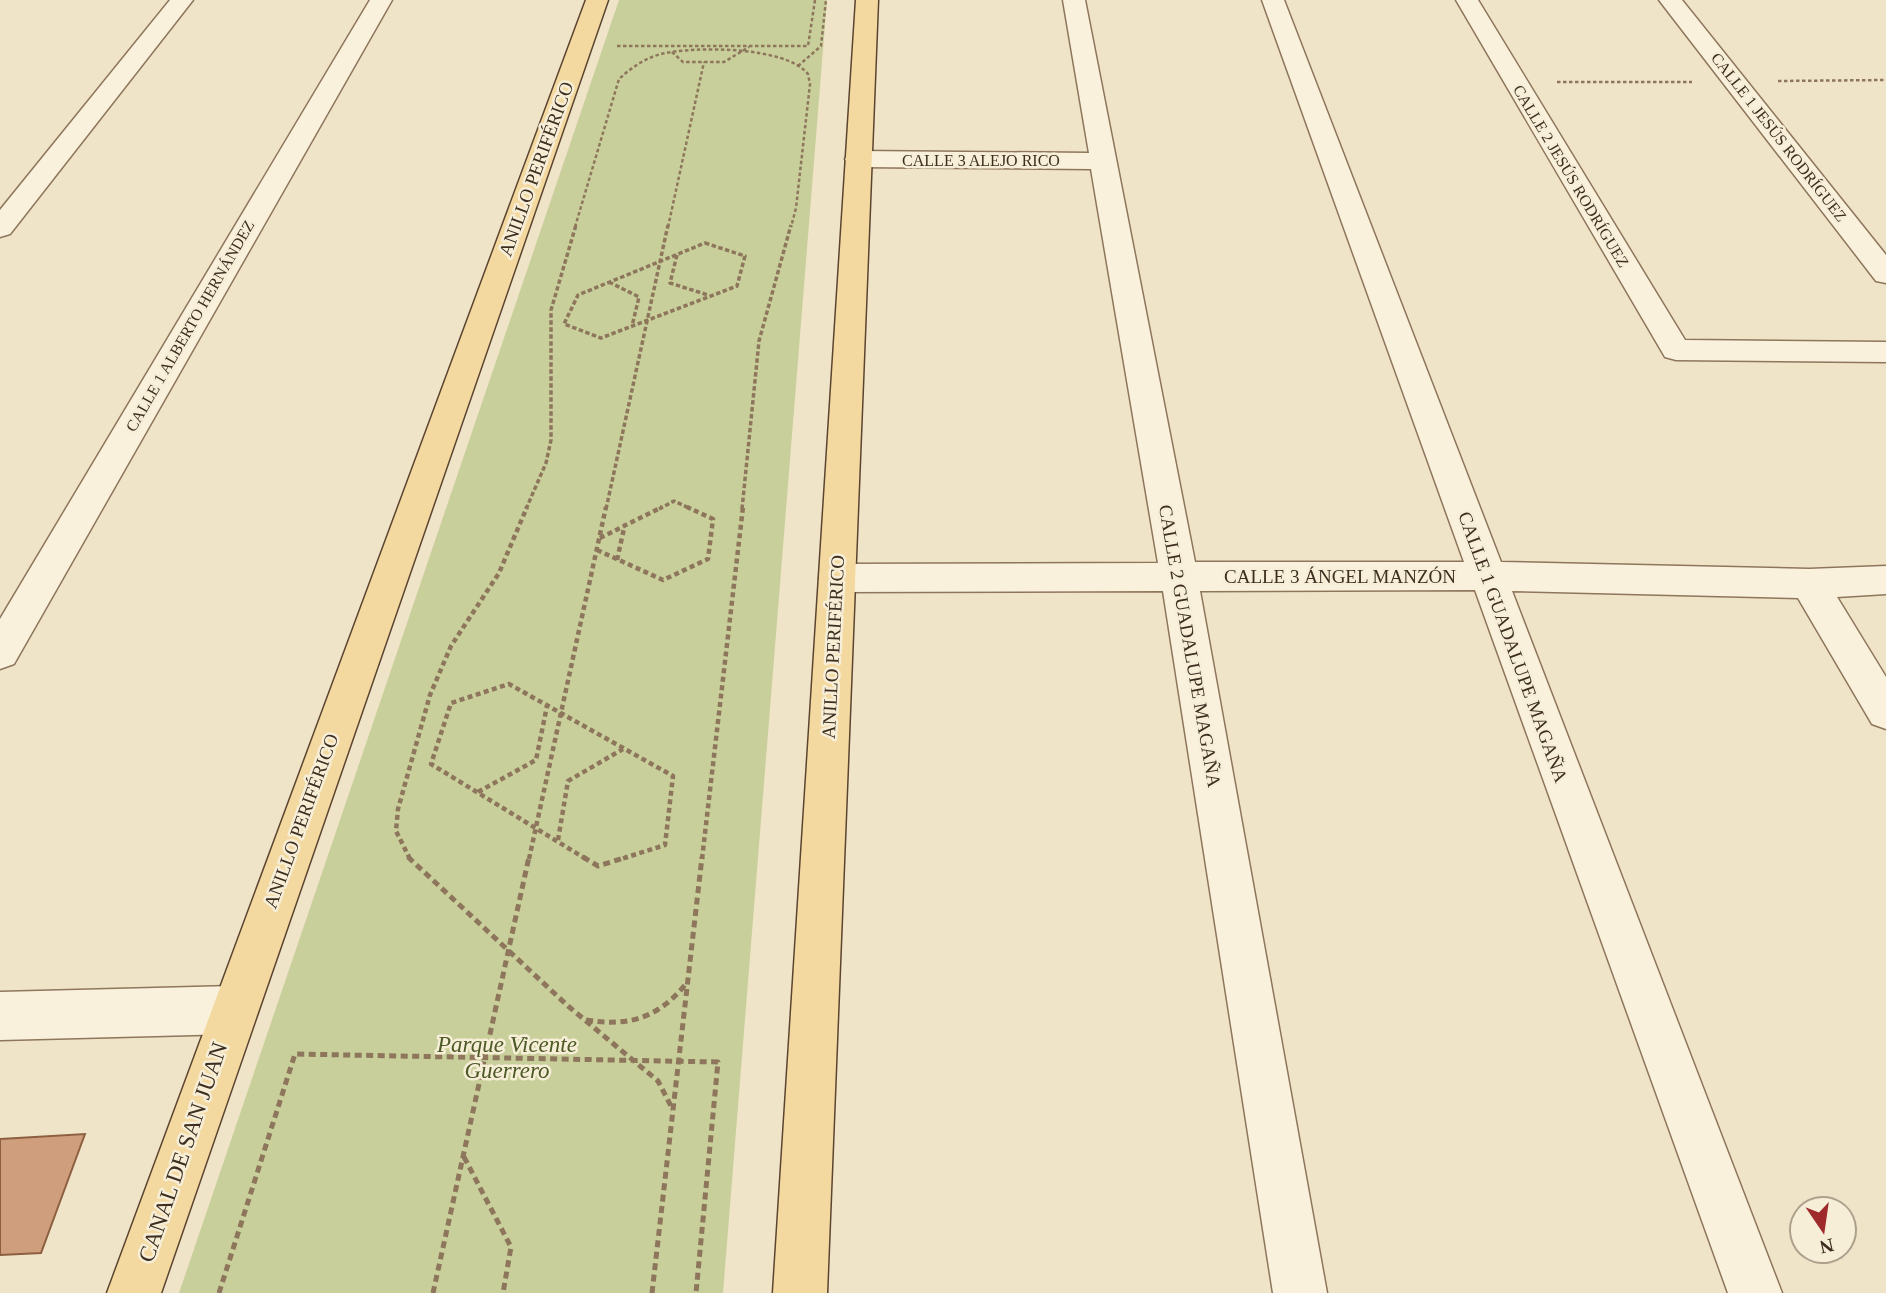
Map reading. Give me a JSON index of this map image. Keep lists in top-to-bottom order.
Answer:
{
  "streets": {
    "main road": ["ANILLO PERIFÉRICO", "CANAL DE SAN JUAN"],
    "street": [
      "CALLE 1 JESÚS RODRÍGUEZ",
      "CALLE 3 ALEJO RICO",
      "CALLE 2 JESÚS RODRÍGUEZ",
      "CALLE 1 ALBERTO HERNÁNDEZ",
      "CALLE 3 ÁNGEL MANZÓN",
      "CALLE 2 GUADALUPE MAGAÑA",
      "CALLE 1 GUADALUPE MAGAÑA"
    ]
  },
  "crossings": [
    ["CALLE 3 ALEJO RICO", "ANILLO PERIFÉRICO"],
    ["CALLE 3 ALEJO RICO", "CALLE 2 GUADALUPE MAGAÑA"],
    ["ANILLO PERIFÉRICO", "CALLE 3 ÁNGEL MANZÓN"],
    ["ANILLO PERIFÉRICO", "CANAL DE SAN JUAN"],
    ["CALLE 3 ÁNGEL MANZÓN", "CALLE 2 GUADALUPE MAGAÑA"],
    ["CALLE 3 ÁNGEL MANZÓN", "CALLE 1 GUADALUPE MAGAÑA"]
  ],
  "parks": ["Parque Vicente Guerrero"],
  "north": "bottom"
}
